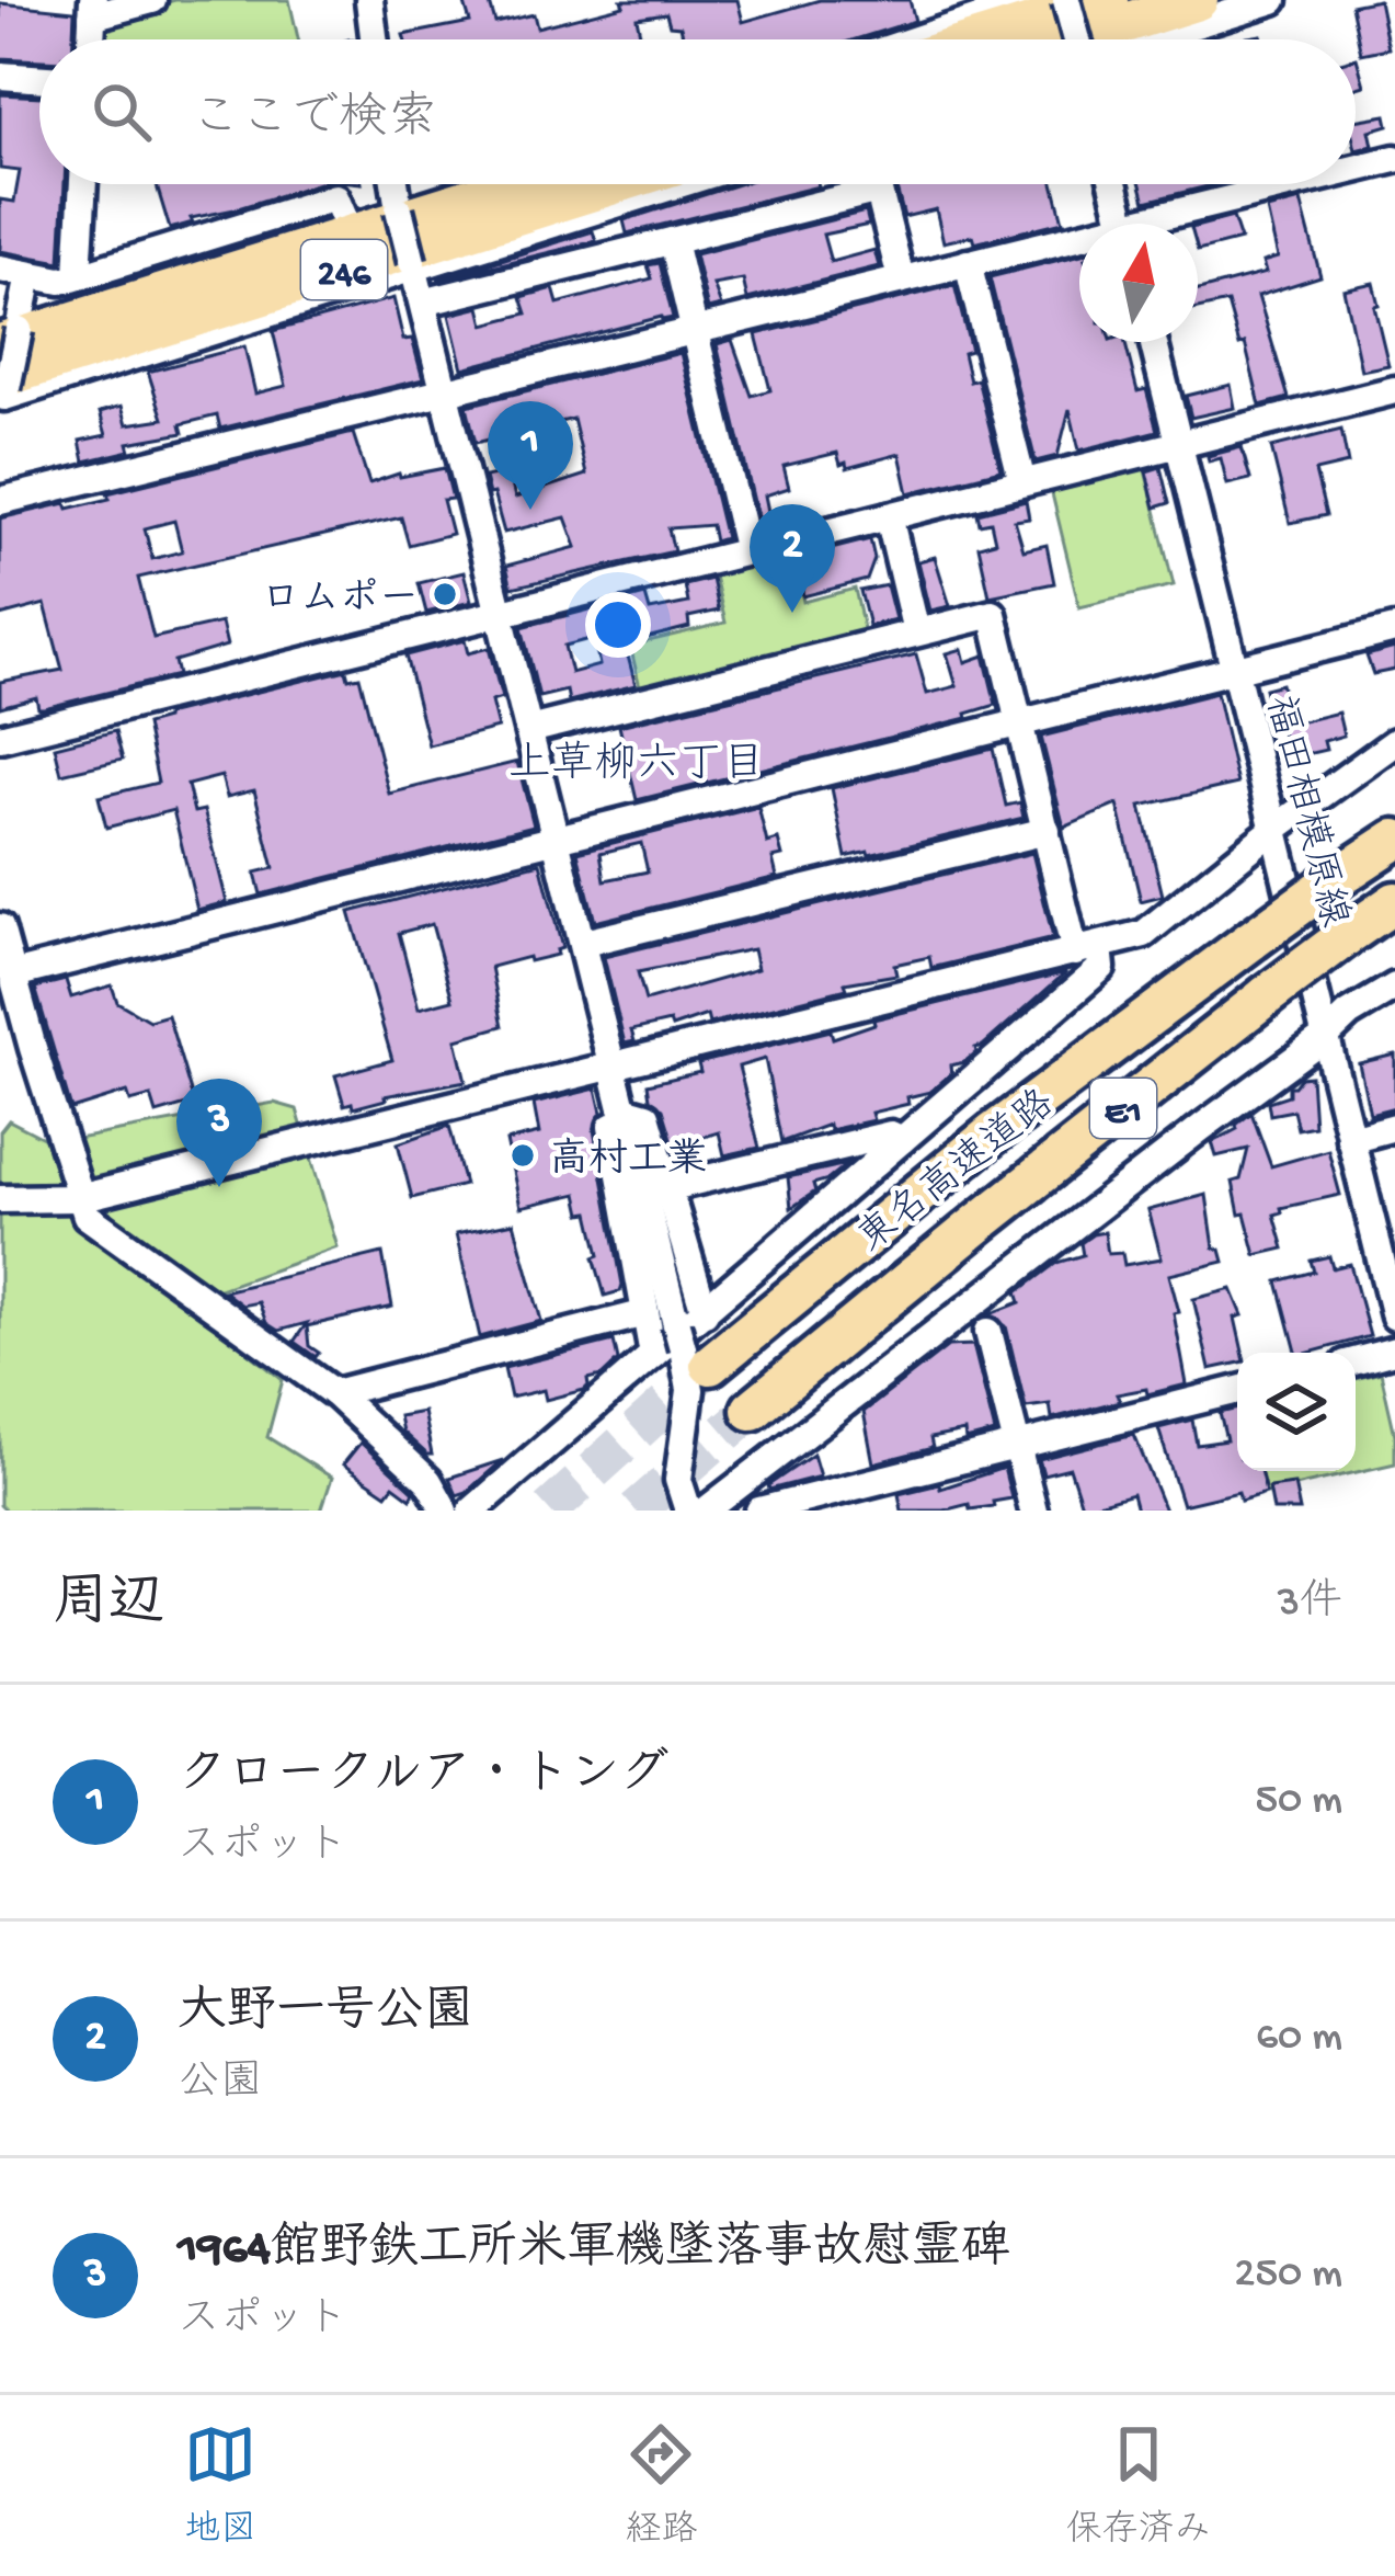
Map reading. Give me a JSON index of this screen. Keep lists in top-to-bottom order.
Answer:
{
  "streets": {
    "highway": ["246", "E1", "東名高速道路"],
    "street": ["福田相模原線"]
  },
  "districts": ["上草柳六丁目"],
  "places": ["ロムポー", "高村工業"],
  "north": "top",
  "page": {
    "search": "ここで検索",
    "pins": ["1", "2", "3"],
    "heading": ["周辺", "3件"],
    "list": [
      {
        "mark": "1",
        "name": "クロークルア・トング",
        "note": "スポット",
        "value": "50 m"
      },
      {
        "mark": "2",
        "name": "大野一号公園",
        "note": "公園",
        "value": "60 m"
      },
      {
        "mark": "3",
        "name": "1964館野鉄工所米軍機墜落事故慰霊碑",
        "note": "スポット",
        "value": "250 m"
      }
    ],
    "nav": ["地図", "経路", "保存済み"]
  }
}
